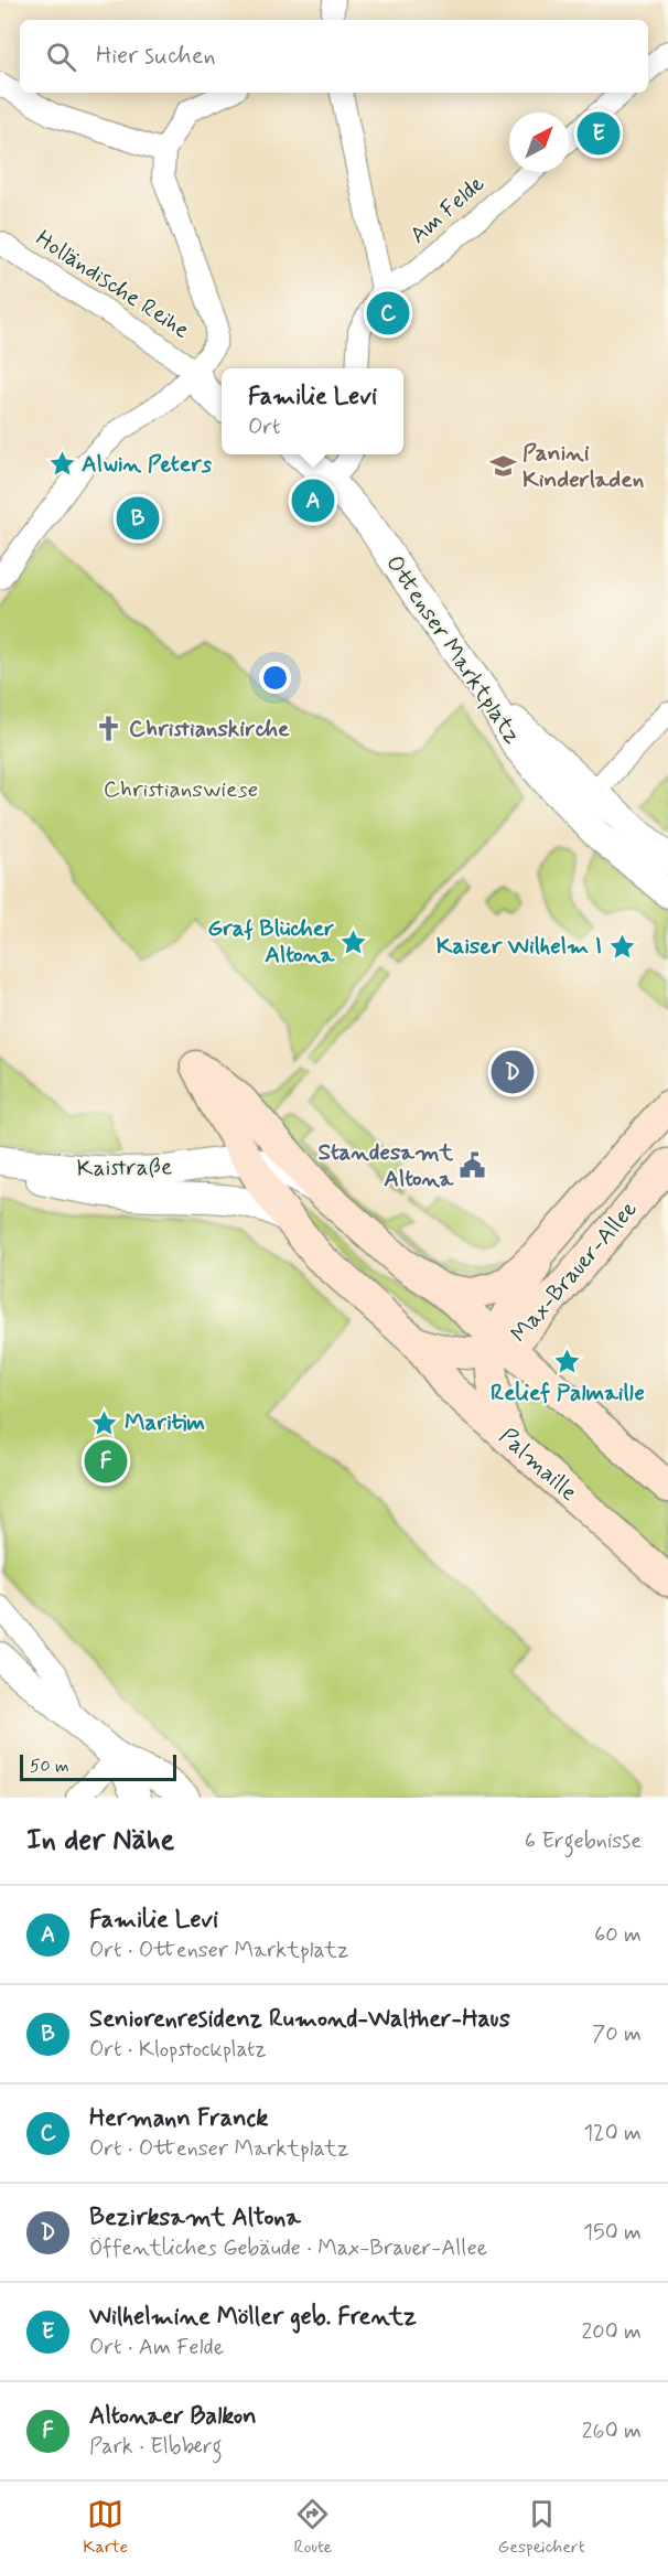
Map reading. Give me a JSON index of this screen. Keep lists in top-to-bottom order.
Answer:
{
  "streets": {
    "main road": ["Max-Brauer-Allee", "Palmaille"],
    "street": [
      "Am Felde",
      "Holländische Reihe",
      "Ottenser Marktplatz",
      "Kaistraße"
    ]
  },
  "crossings": [
    ["Kaistraße", "Palmaille"],
    ["Max-Brauer-Allee", "Palmaille"]
  ],
  "parks": ["Christianswiese"],
  "places": {
    "place": [
      "Alwin Peters",
      "Graf Blücher Altona",
      "Kaiser Wilhelm I",
      "Relief Palmaille",
      "Maritim"
    ],
    "school or university": ["Panini Kinderladen"],
    "church": ["Christianskirche"],
    "public building": ["Standesamt Altona"]
  },
  "scale_bar": "50 m",
  "north": "top right",
  "page": {
    "search": "Hier suchen",
    "pins": [
      "E",
      "C",
      "A",
      "B",
      "D",
      "F"
    ],
    "popup": ["Familie Levi", "Ort"],
    "scale": "50 m",
    "heading": ["In der Nähe", "6 Ergebnisse"],
    "list": [
      {
        "mark": "A",
        "name": "Familie Levi",
        "note": "Ort · Ottenser Marktplatz",
        "value": "60 m"
      },
      {
        "mark": "B",
        "name": "Seniorenresidenz Rumond-Walther-Haus",
        "note": "Ort · Klopstockplatz",
        "value": "70 m"
      },
      {
        "mark": "C",
        "name": "Hermann Franck",
        "note": "Ort · Ottenser Marktplatz",
        "value": "120 m"
      },
      {
        "mark": "D",
        "name": "Bezirksamt Altona",
        "note": "Öffentliches Gebäude · Max-Brauer-Allee",
        "value": "150 m"
      },
      {
        "mark": "E",
        "name": "Wilhelmine Möller geb. Frentz",
        "note": "Ort · Am Felde",
        "value": "200 m"
      },
      {
        "mark": "F",
        "name": "Altonaer Balkon",
        "note": "Park · Elbberg",
        "value": "260 m"
      }
    ],
    "nav": ["Karte", "Route", "Gespeichert"]
  }
}
